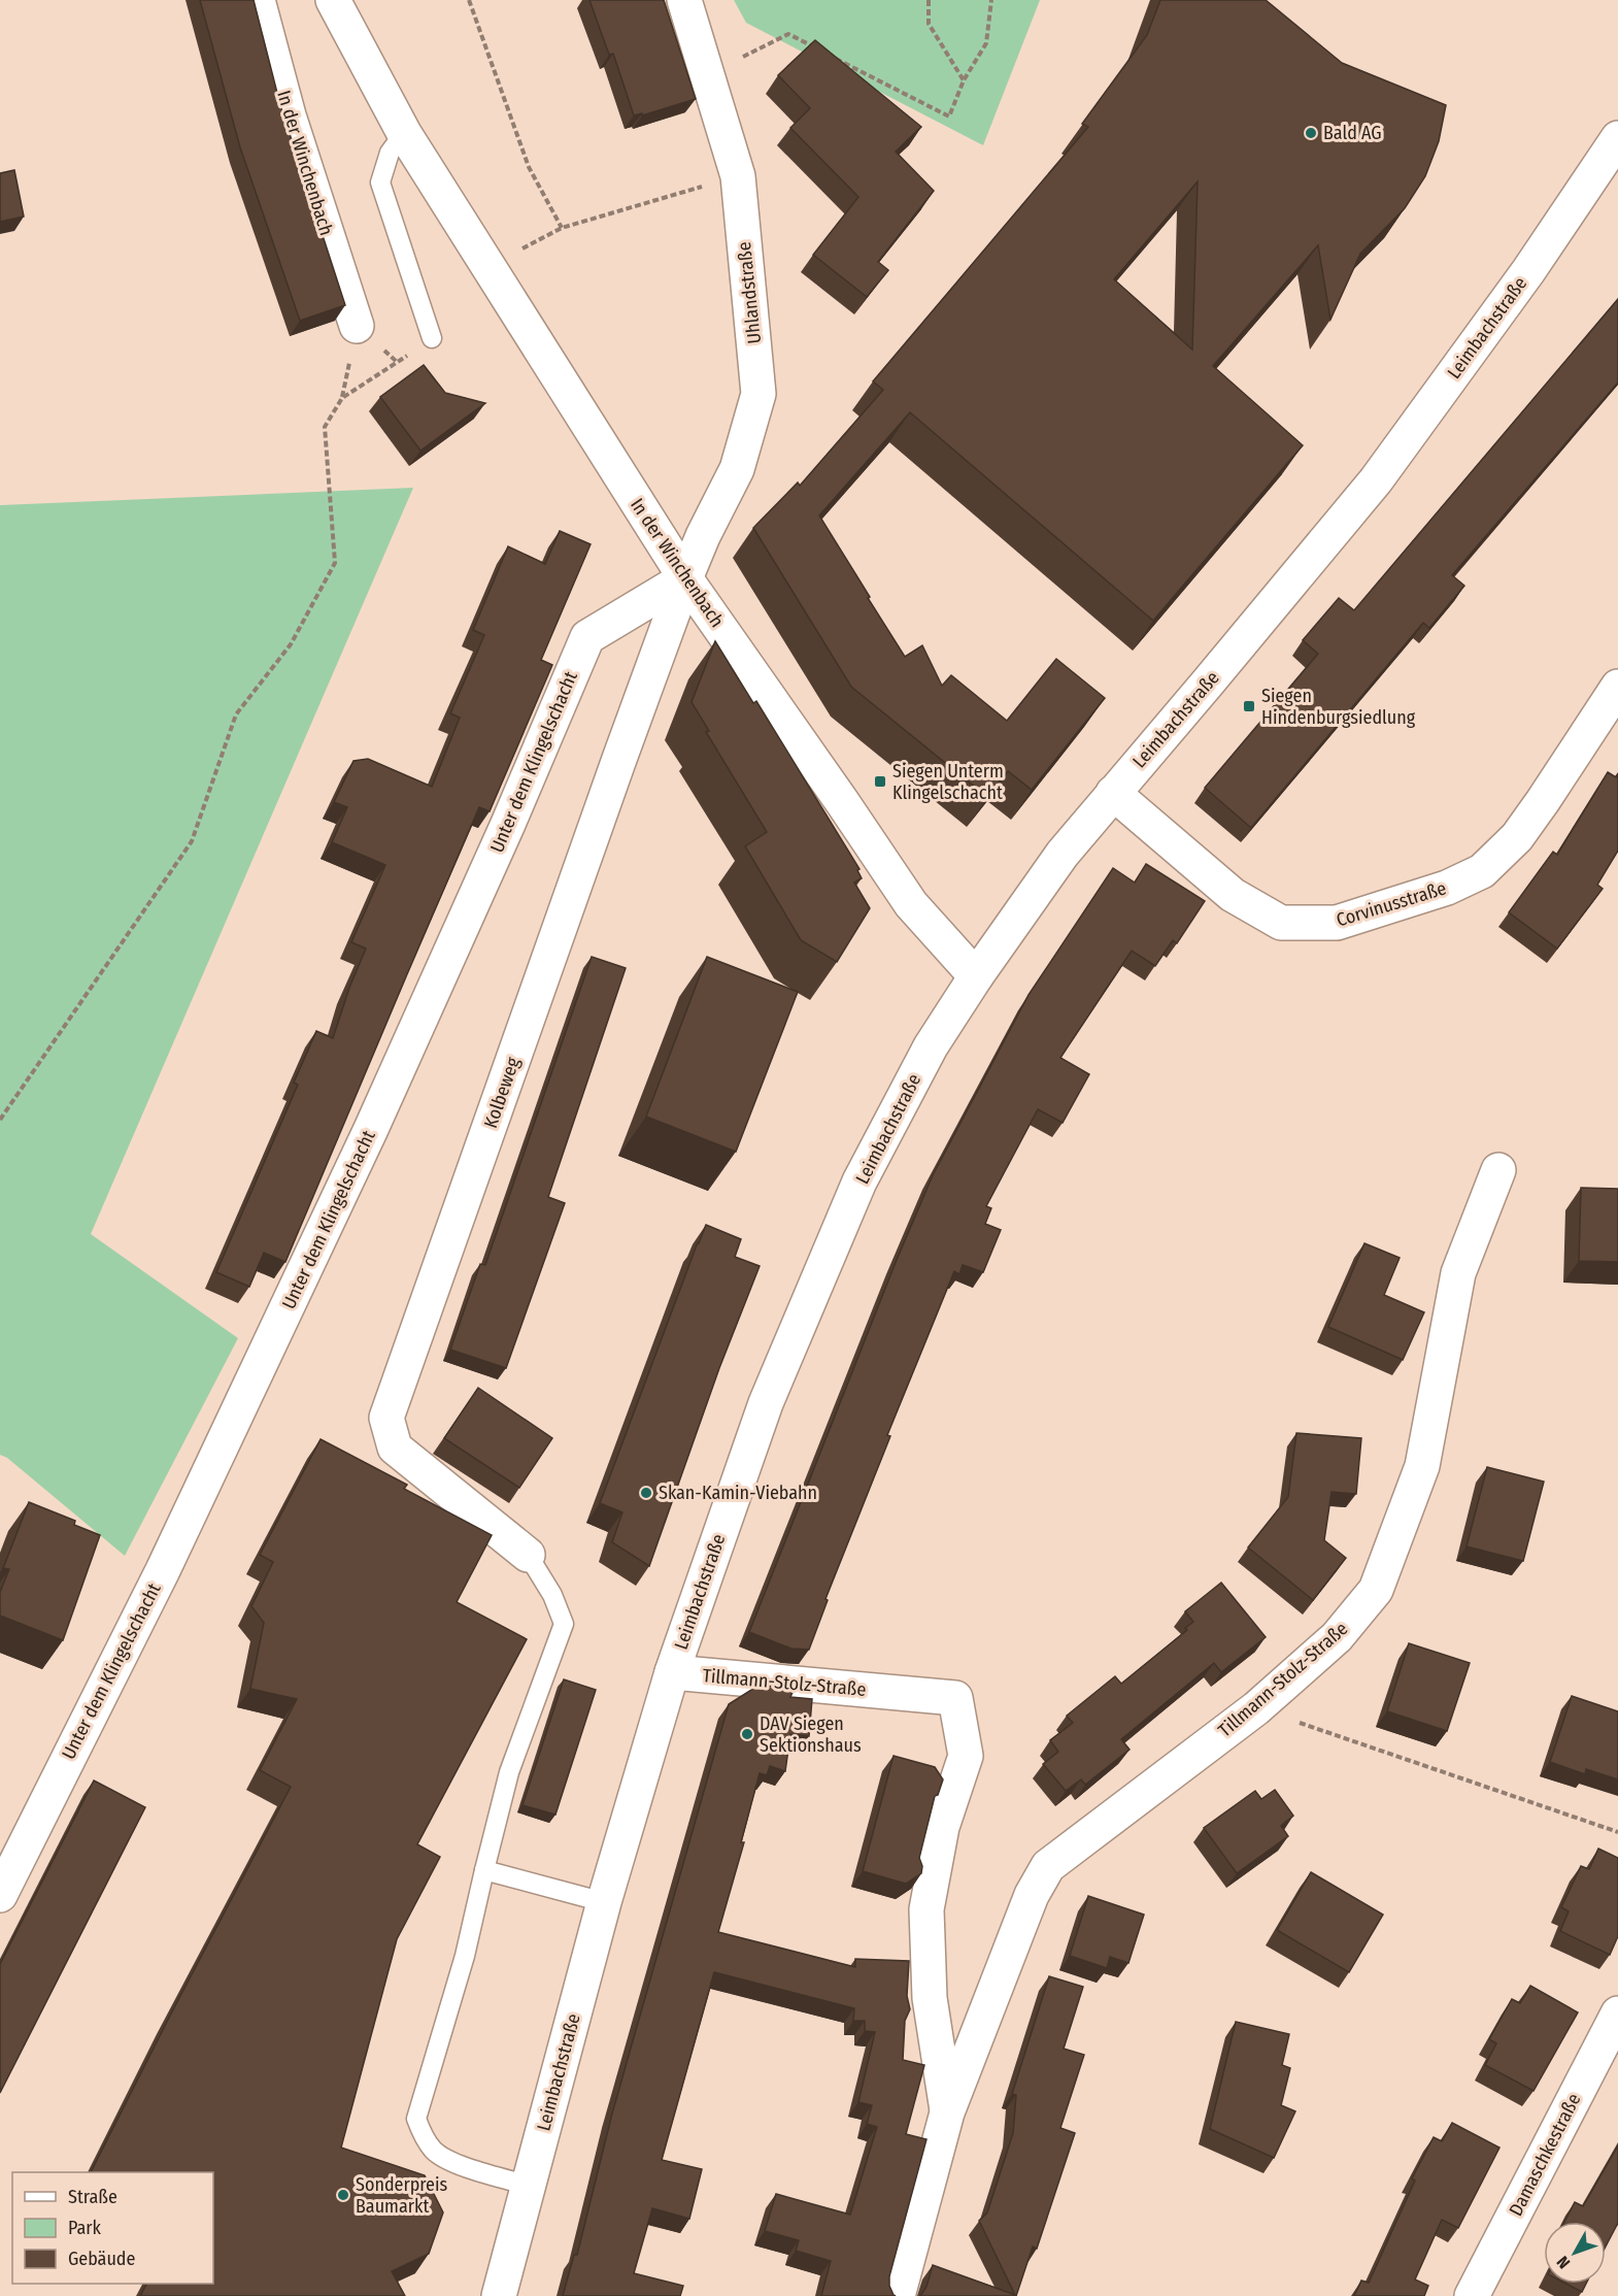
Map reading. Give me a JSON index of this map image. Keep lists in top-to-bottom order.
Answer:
{
  "streets": {
    "street": [
      "In der Winchenbach",
      "Uhlandstraße",
      "Leimbachstraße",
      "Unter dem Klingelschacht",
      "Corvinusstraße",
      "Kolbeweg",
      "Tillmann-Stolz-Straße",
      "Damaschkestraße"
    ]
  },
  "crossings": [
    ["In der Winchenbach", "Uhlandstraße"],
    ["In der Winchenbach", "Leimbachstraße"],
    ["In der Winchenbach", "Unter dem Klingelschacht"],
    ["In der Winchenbach", "Kolbeweg"],
    ["Uhlandstraße", "Unter dem Klingelschacht"],
    ["Uhlandstraße", "Kolbeweg"],
    ["Leimbachstraße", "Corvinusstraße"],
    ["Leimbachstraße", "Tillmann-Stolz-Straße"],
    ["Unter dem Klingelschacht", "Kolbeweg"]
  ],
  "places": {
    "other": [
      "Bald AG",
      "Skan-Kamin-Viebahn",
      "DAV Siegen Sektionshaus",
      "Sonderpreis Baumarkt"
    ],
    "transit": ["Siegen Hindenburgsiedlung", "Siegen Unterm Klingelschacht"]
  },
  "legend": ["Straße", "Park", "Gebäude"],
  "north": "bottom left"
}
